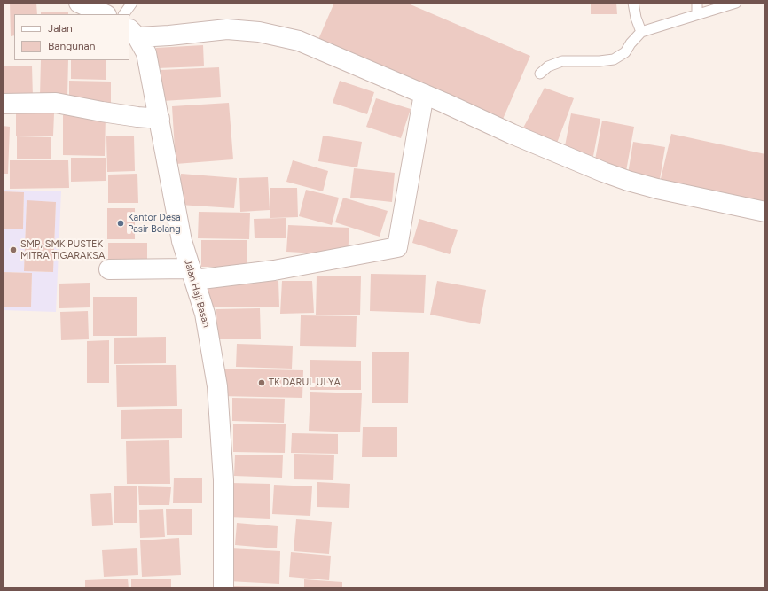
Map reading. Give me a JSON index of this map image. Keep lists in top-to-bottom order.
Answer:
{
  "streets": {
    "street": ["Jalan Haji Basan"]
  },
  "places": ["Kantor Desa Pasir Bolang", "SMP, SMK PUSTEK MITRA TIGARAKSA", "TK DARUL ULYA"],
  "legend": ["Jalan", "Bangunan"]
}
